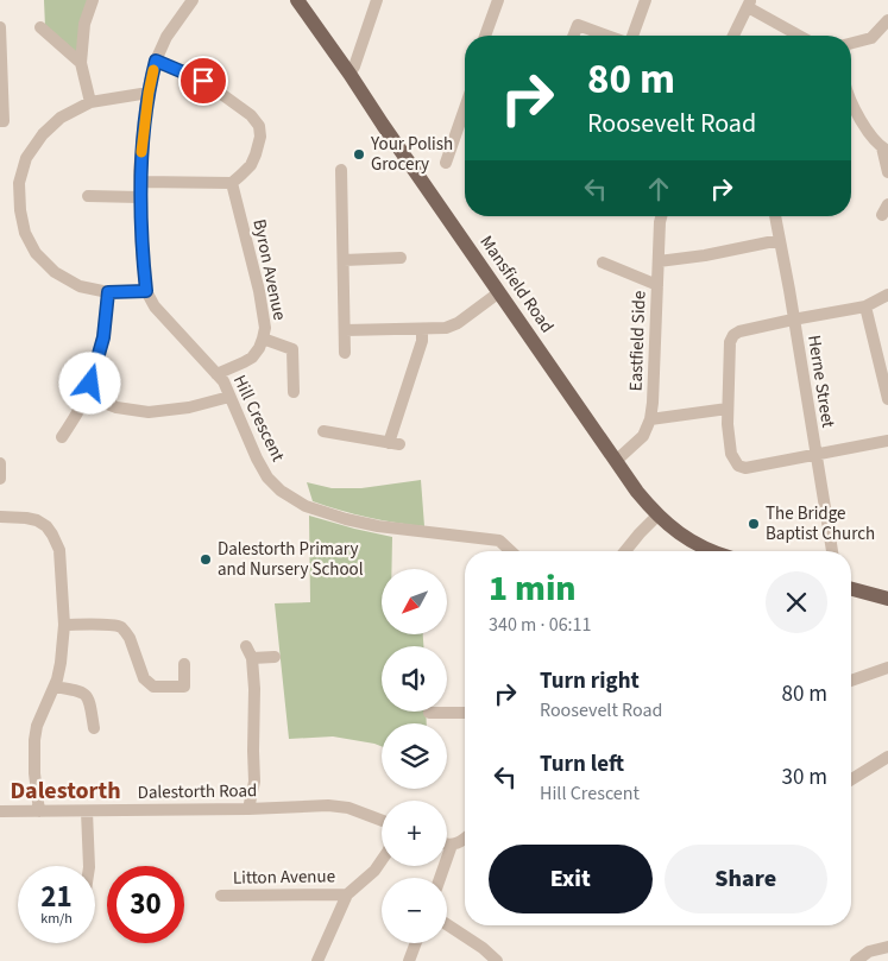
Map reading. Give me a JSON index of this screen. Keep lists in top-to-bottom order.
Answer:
{
  "streets": {
    "main road": ["Mansfield Road"],
    "street": [
      "Byron Avenue",
      "Eastfield Side",
      "Herne Street",
      "Hill Crescent",
      "Dalestorth Road",
      "Litton Avenue"
    ]
  },
  "crossings": [
    ["Byron Avenue", "Hill Crescent"],
    ["Mansfield Road", "Eastfield Side"]
  ],
  "districts": ["Dalestorth"],
  "places": ["Your Polish Grocery", "The Bridge Baptist Church", "Dalestorth Primary and Nursery School"],
  "north": "bottom left",
  "page": {
    "turn": ["80 m", "Roosevelt Road"],
    "heading": ["1 min", "340 m · 06:11"],
    "map_buttons": ["+", "−"],
    "list": [
      {
        "name": "Turn right",
        "note": "Roosevelt Road",
        "value": "80 m"
      },
      {
        "name": "Turn left",
        "note": "Hill Crescent",
        "value": "30 m"
      }
    ],
    "buttons": ["Exit", "Share"],
    "speed": "21 km/h",
    "limit": "30"
  }
}
